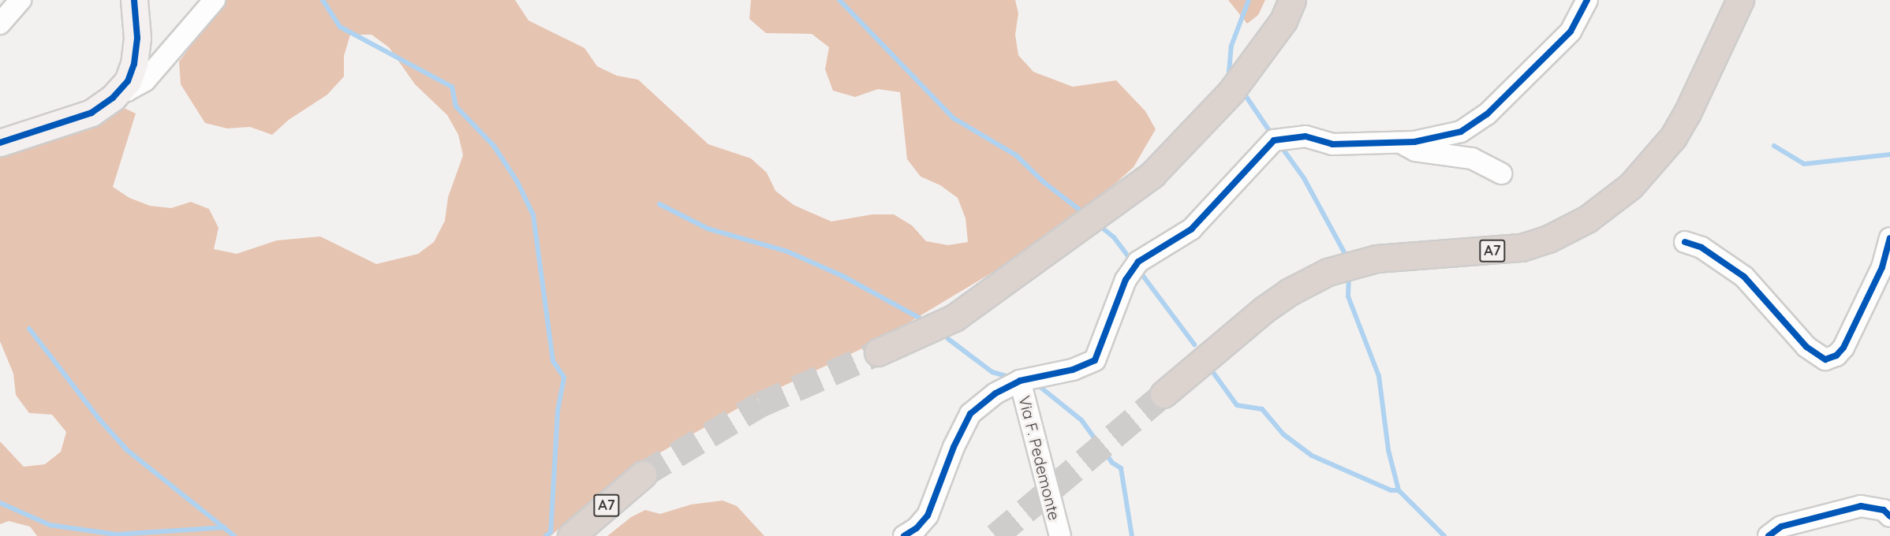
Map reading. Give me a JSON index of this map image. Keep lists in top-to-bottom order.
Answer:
{
  "streets": {
    "highway": ["A7"],
    "street": ["Via F. Pedemonte"]
  }
}
